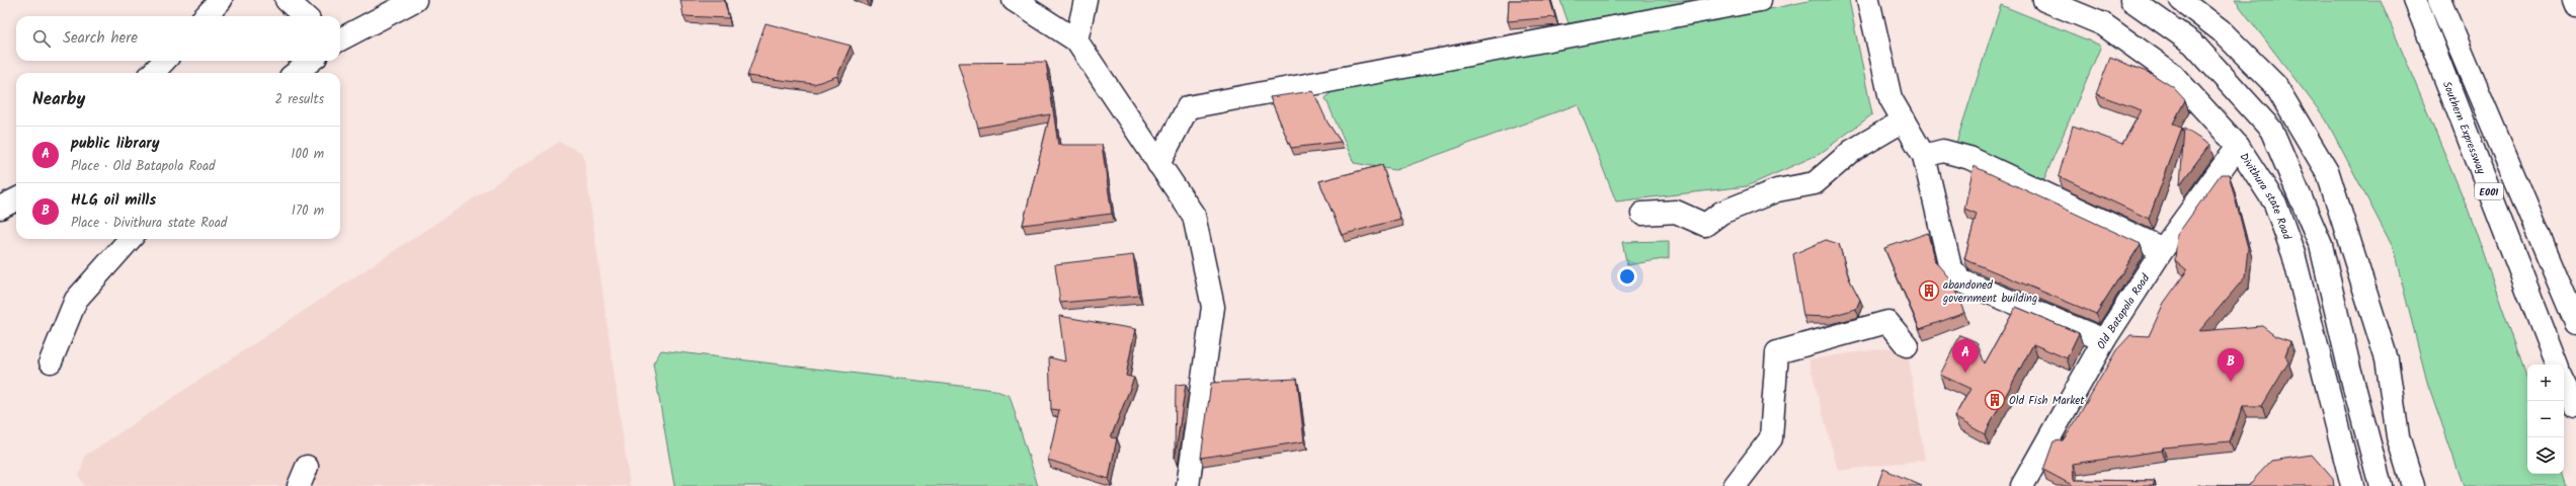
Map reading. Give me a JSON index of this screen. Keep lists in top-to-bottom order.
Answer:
{
  "streets": {
    "main road": [
      "Southern Expressway",
      "E001",
      "Divithura state Road",
      "Old Batapola Road"
    ]
  },
  "crossings": [
    ["Divithura state Road", "Old Batapola Road"]
  ],
  "places": {
    "building": ["abandoned government building", "Old Fish Market"]
  },
  "page": {
    "search": "Search here",
    "heading": ["Nearby", "2 results"],
    "list": [
      {
        "mark": "A",
        "name": "public library",
        "note": "Place · Old Batapola Road",
        "value": "100 m"
      },
      {
        "mark": "B",
        "name": "HLG oil mills",
        "note": "Place · Divithura state Road",
        "value": "170 m"
      }
    ],
    "pins": ["A", "B"],
    "map_buttons": ["+", "−"]
  }
}
